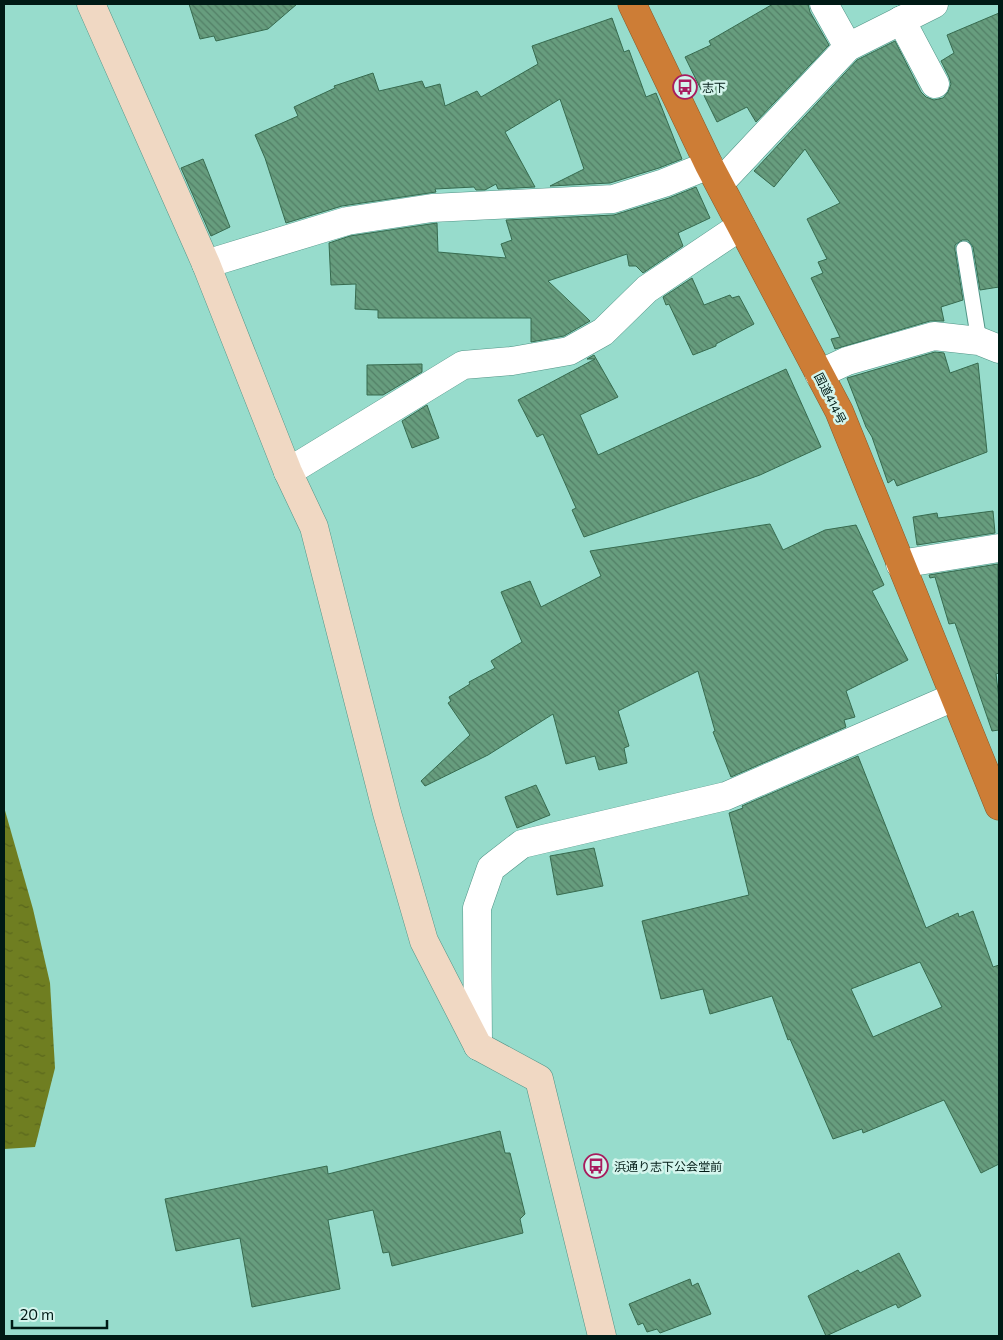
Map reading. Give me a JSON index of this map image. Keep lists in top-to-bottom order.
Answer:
{
  "streets": {
    "highway": ["国道414号"]
  },
  "places": {
    "bus stop": ["志下", "浜通り志下公会堂前"]
  },
  "scale_bar": "20 m"
}
